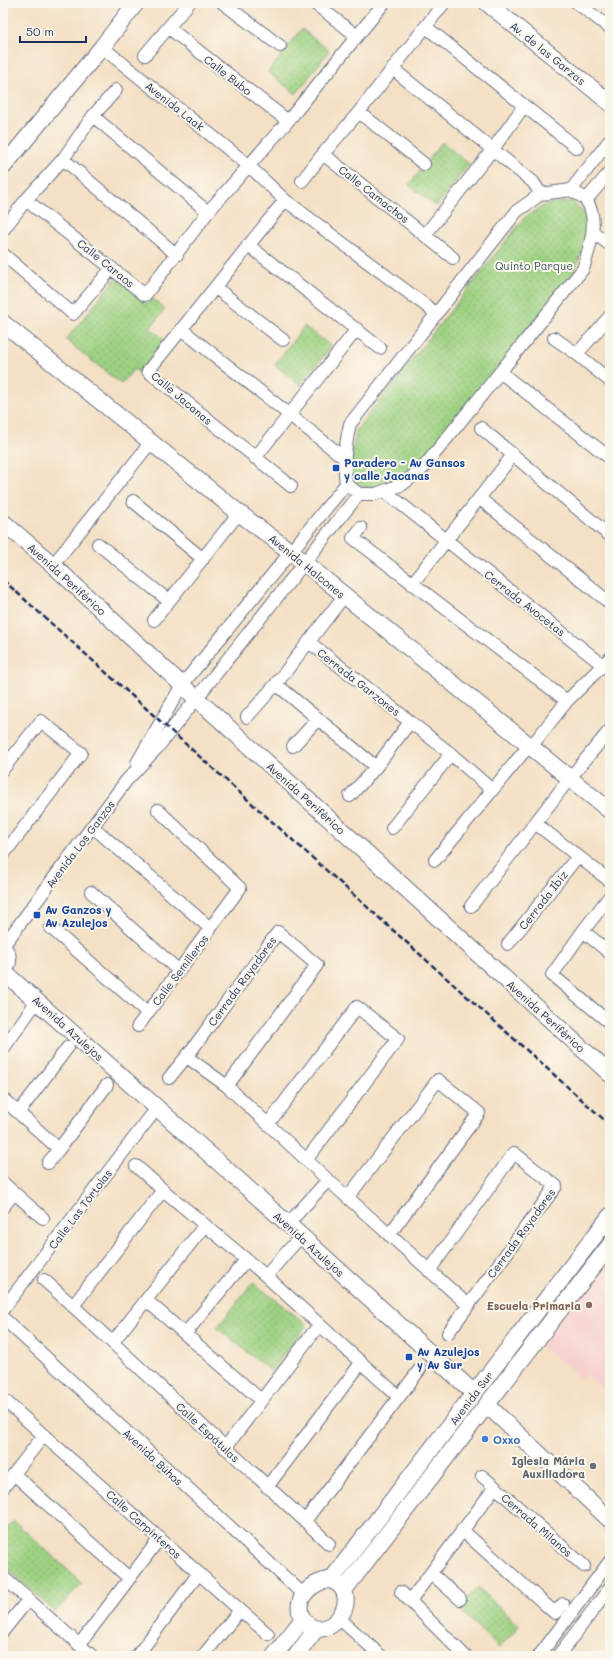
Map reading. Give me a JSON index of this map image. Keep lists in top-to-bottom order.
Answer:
{
  "streets": {
    "main road": [
      "Av. de las Garzas",
      "Avenida Halcones",
      "Avenida Periférico",
      "Avenida Azulejos",
      "Avenida Sur"
    ],
    "street": [
      "Calle Bubo",
      "Avenida Laak",
      "Calle Camachos",
      "Calle Caraos",
      "Calle Jacanas",
      "Cerrada Avocetas",
      "Cerrada Garzones",
      "Avenida Los Ganzos",
      "Cerrada Ibiz",
      "Calle Semilleros",
      "Cerrada Rayadores",
      "Calle Las Tórtolas",
      "Calle Espátulas",
      "Avenida Búhos",
      "Calle Carpinteros",
      "Cerrada Milanos"
    ]
  },
  "crossings": [
    ["Avenida Laak", "Calle Caraos"],
    ["Avenida Laak", "Calle Jacanas"],
    ["Avenida Halcones", "Cerrada Avocetas"],
    ["Avenida Halcones", "Cerrada Garzones"],
    ["Avenida Los Ganzos", "Calle Semilleros"],
    ["Avenida Los Ganzos", "Avenida Azulejos"],
    ["Avenida Azulejos", "Calle Las Tórtolas"],
    ["Avenida Azulejos", "Avenida Sur"],
    ["Avenida Sur", "Avenida Búhos"]
  ],
  "parks": ["Quinto Parque"],
  "places": {
    "transit": ["Paradero - Av Gansos y calle Jacanas", "Av Ganzos y Av Azulejos", "Av Azulejos y Av Sur"],
    "other": ["Escuela Primaria", "Oxxo", "Iglesia Mária Auxiliadora"]
  },
  "scale_bar": "50 m"
}
